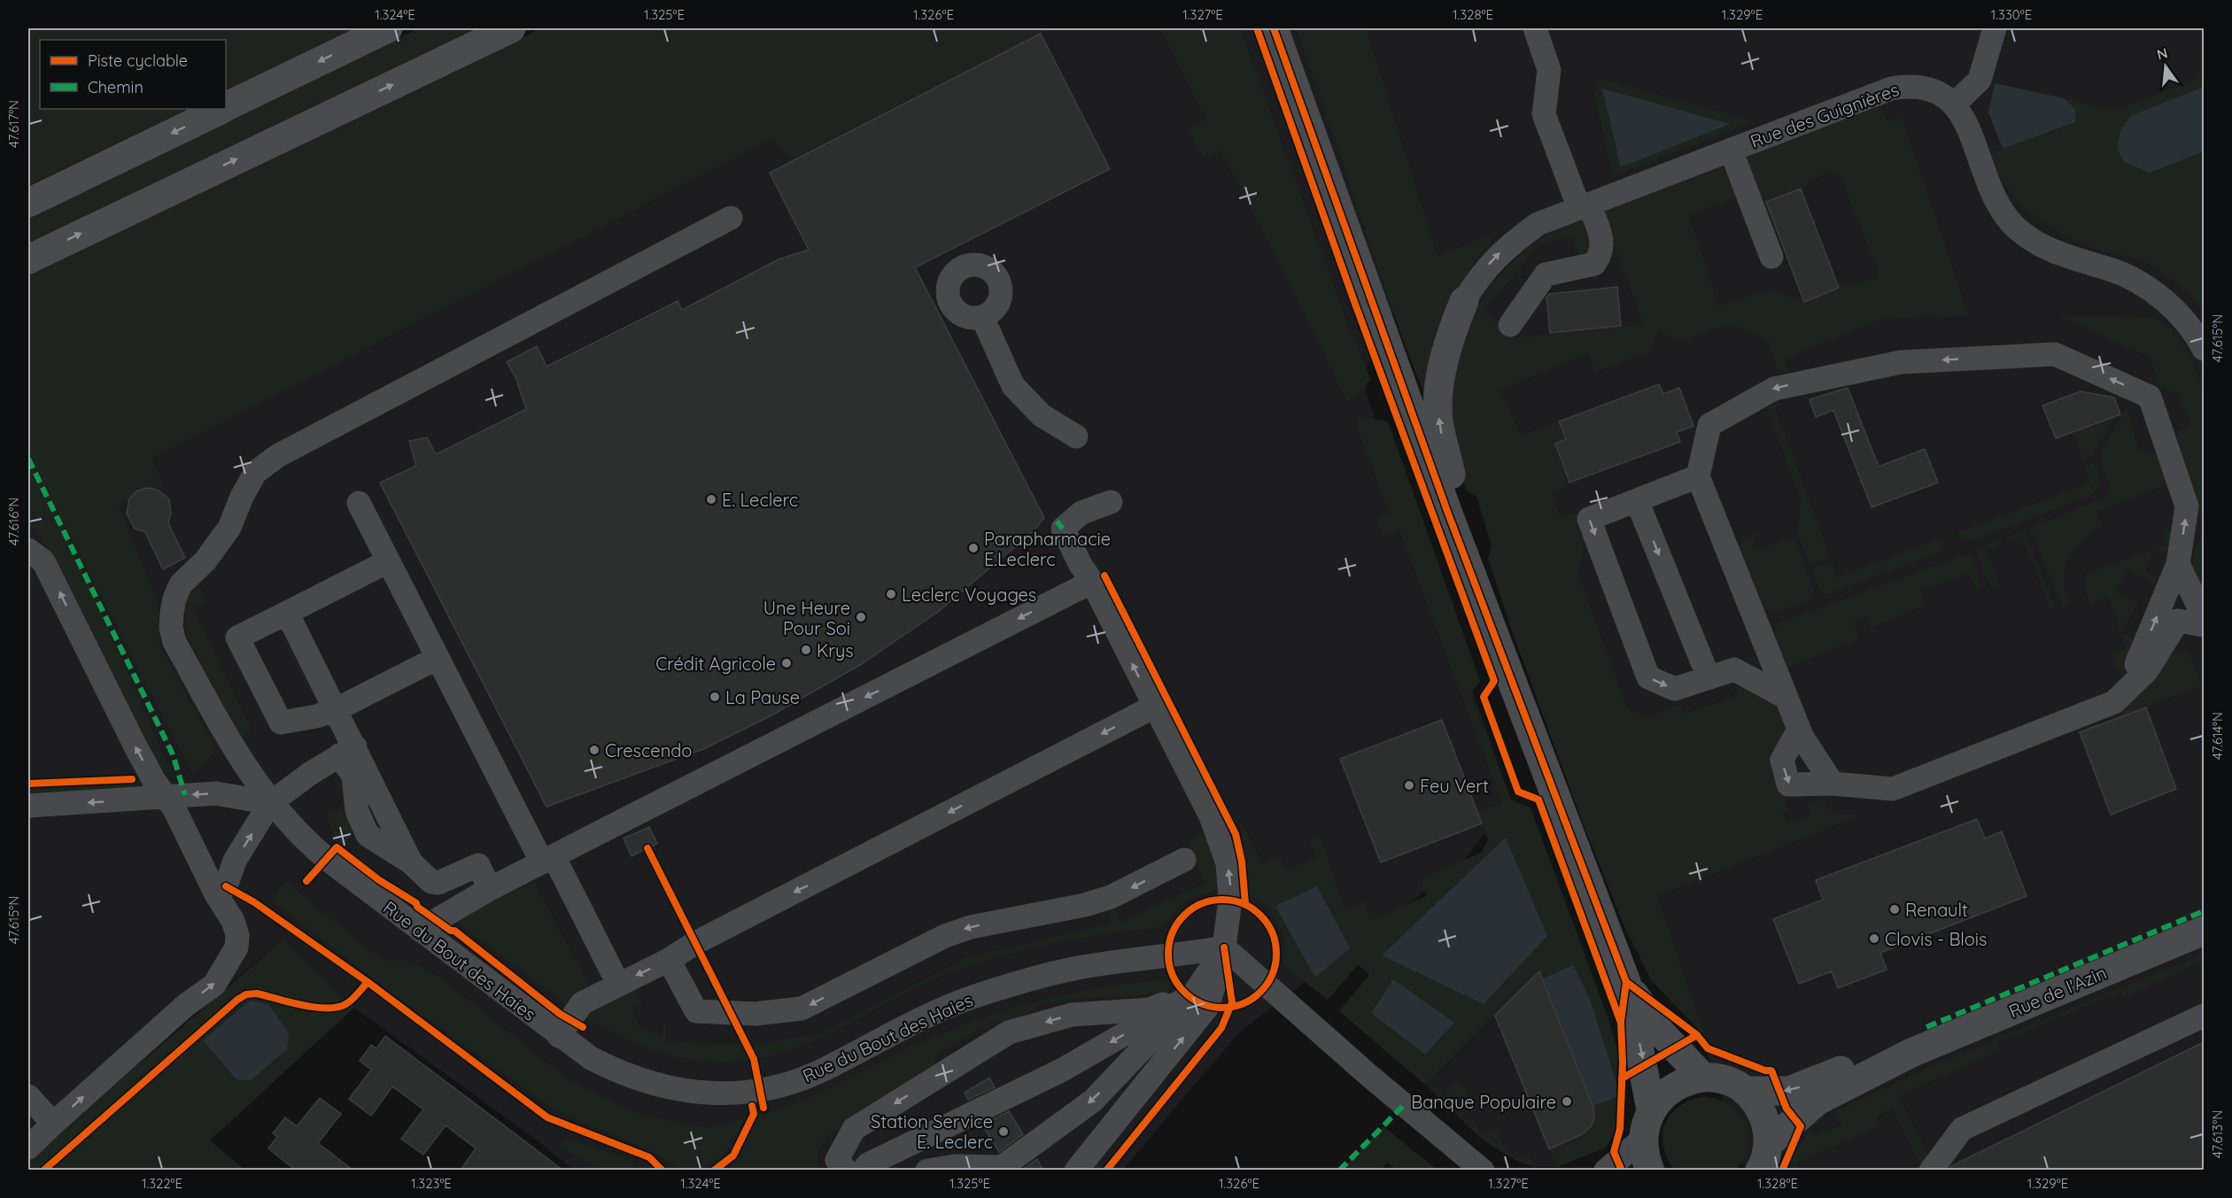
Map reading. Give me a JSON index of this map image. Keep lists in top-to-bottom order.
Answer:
{
  "streets": {
    "main road": ["Rue de l'Azin"],
    "street": ["Rue des Guignières", "Rue du Bout des Haies"]
  },
  "places": [
    "E. Leclerc",
    "Parapharmacie E.Leclerc",
    "Leclerc Voyages",
    "Une Heure Pour Soi",
    "Krys",
    "Crédit Agricole",
    "La Pause",
    "Crescendo",
    "Feu Vert",
    "Renault",
    "Clovis - Blois",
    "Banque Populaire",
    "Station Service E. Leclerc"
  ],
  "legend": ["Piste cyclable", "Chemin"],
  "north": "top",
  "coordinates": [
    "1.324°E",
    "1.325°E",
    "1.326°E",
    "1.327°E",
    "1.328°E",
    "1.329°E",
    "1.330°E",
    "47.617°N",
    "47.615°N",
    "47.616°N",
    "47.614°N",
    "47.613°N",
    "1.322°E",
    "1.323°E"
  ]
}
